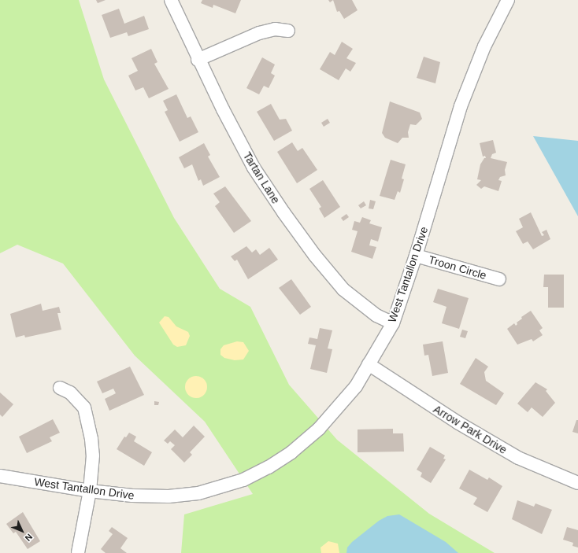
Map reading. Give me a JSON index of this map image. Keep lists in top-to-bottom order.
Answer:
{
  "streets": {
    "street": [
      "Tartan Lane",
      "Troon Circle",
      "West Tantallon Drive",
      "Arrow Park Drive"
    ]
  },
  "crossings": [
    ["Tartan Lane", "West Tantallon Drive"],
    ["Troon Circle", "West Tantallon Drive"],
    ["West Tantallon Drive", "Arrow Park Drive"]
  ],
  "north": "bottom right"
}
